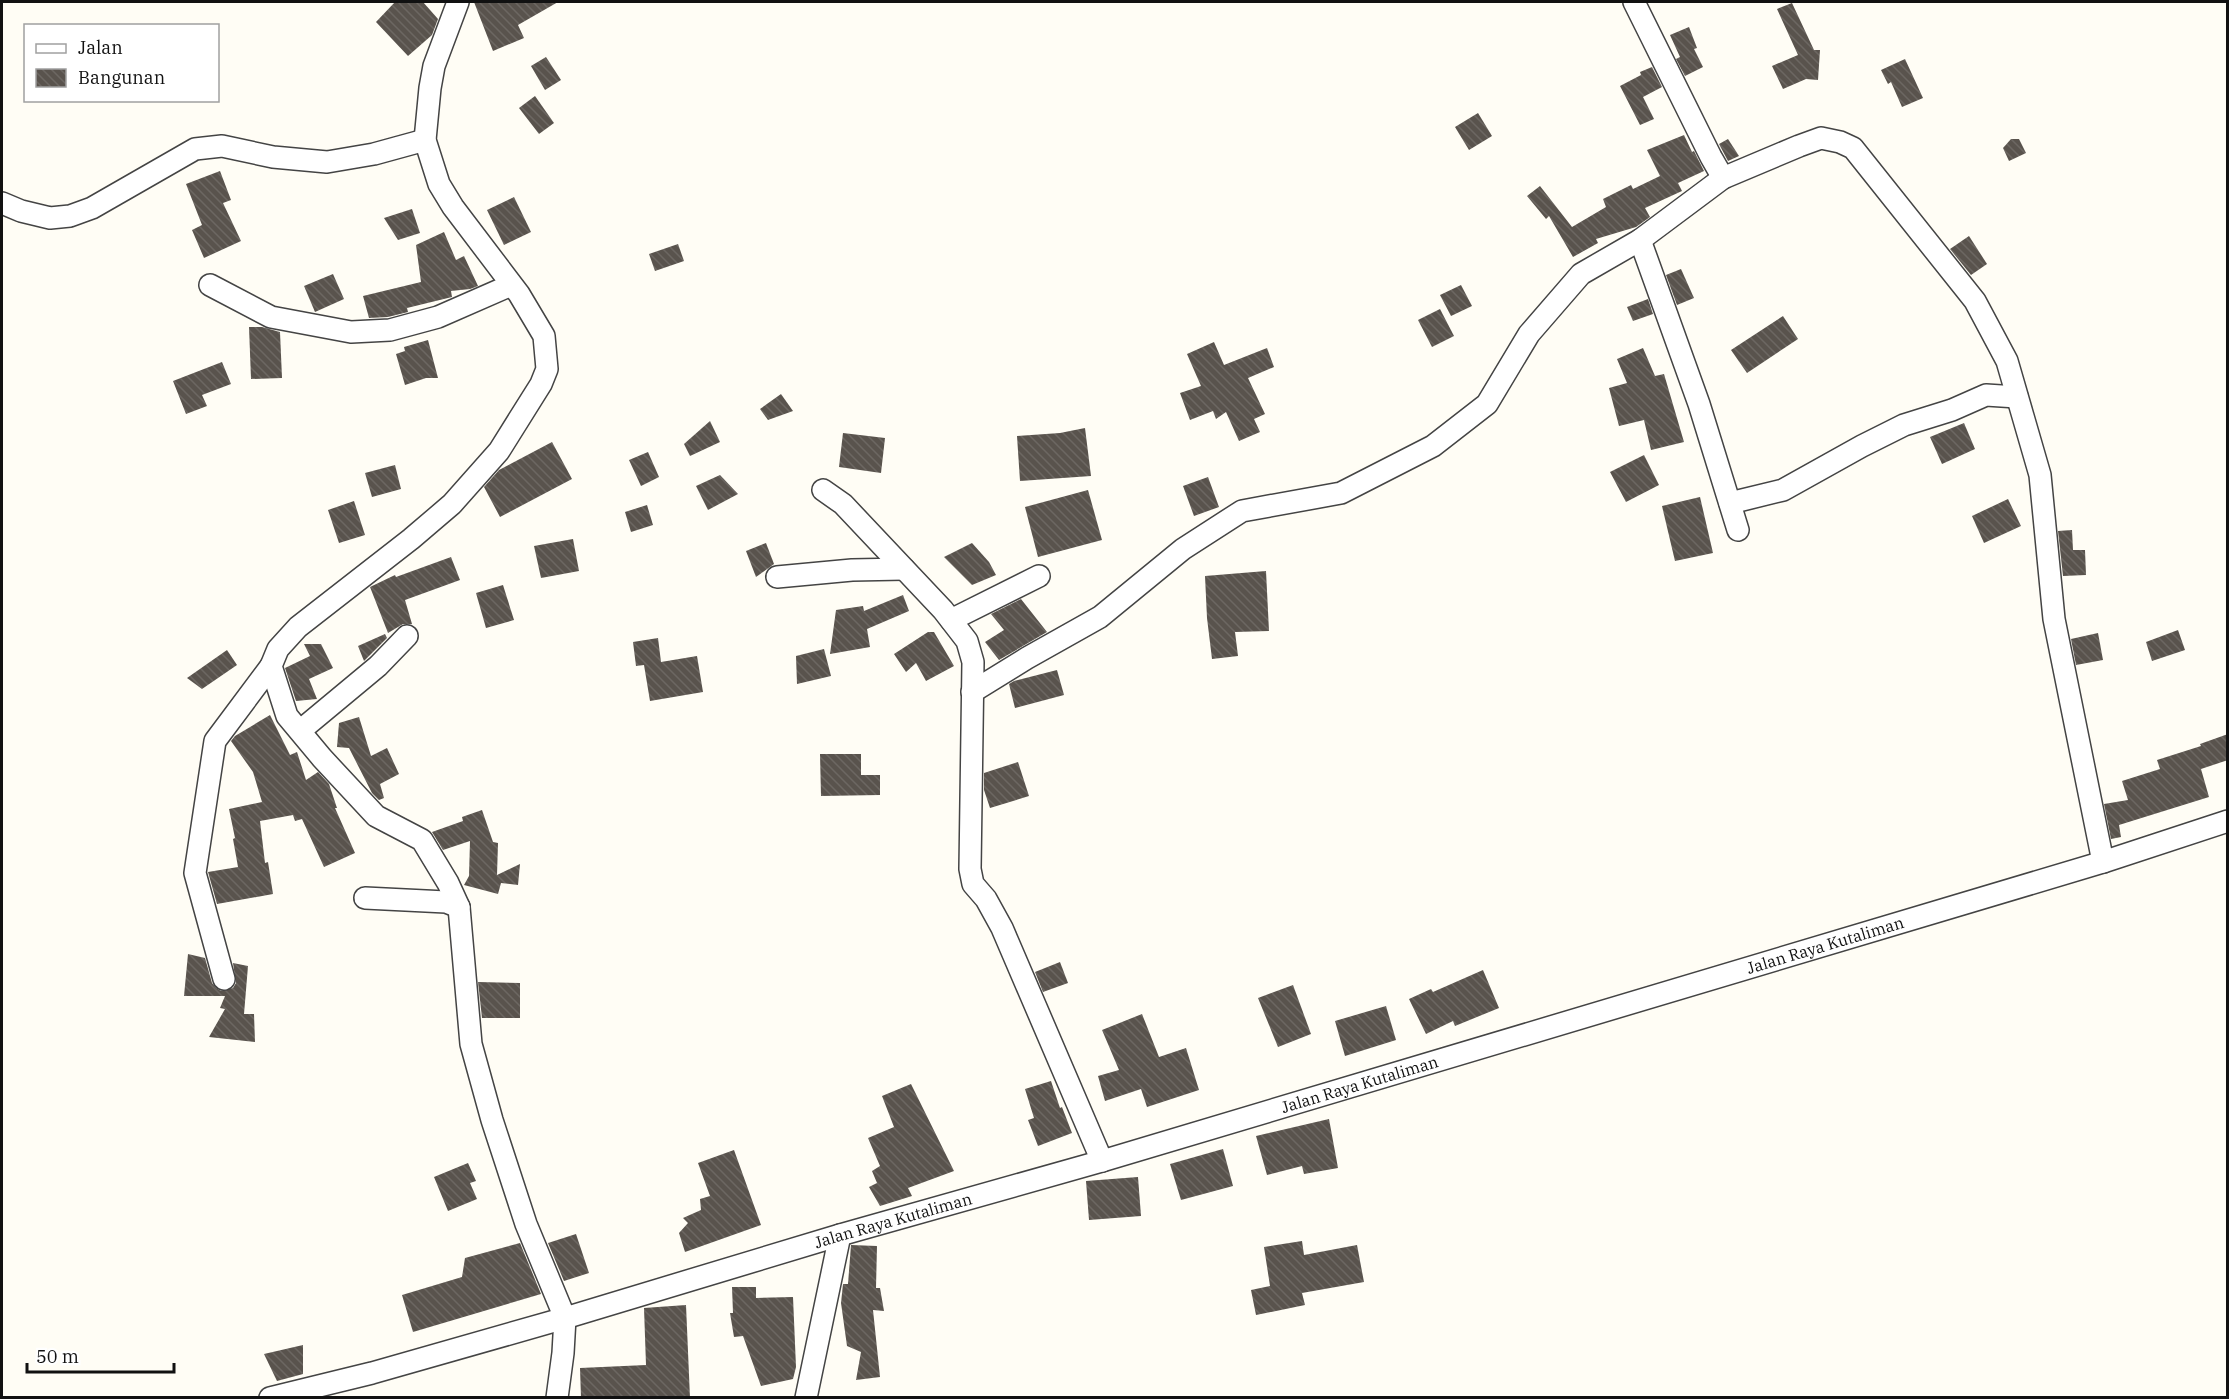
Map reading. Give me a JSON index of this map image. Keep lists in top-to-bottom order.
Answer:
{
  "streets": {
    "street": ["Jalan Raya Kutaliman"]
  },
  "legend": ["Jalan", "Bangunan"],
  "scale_bar": "50 m"
}
